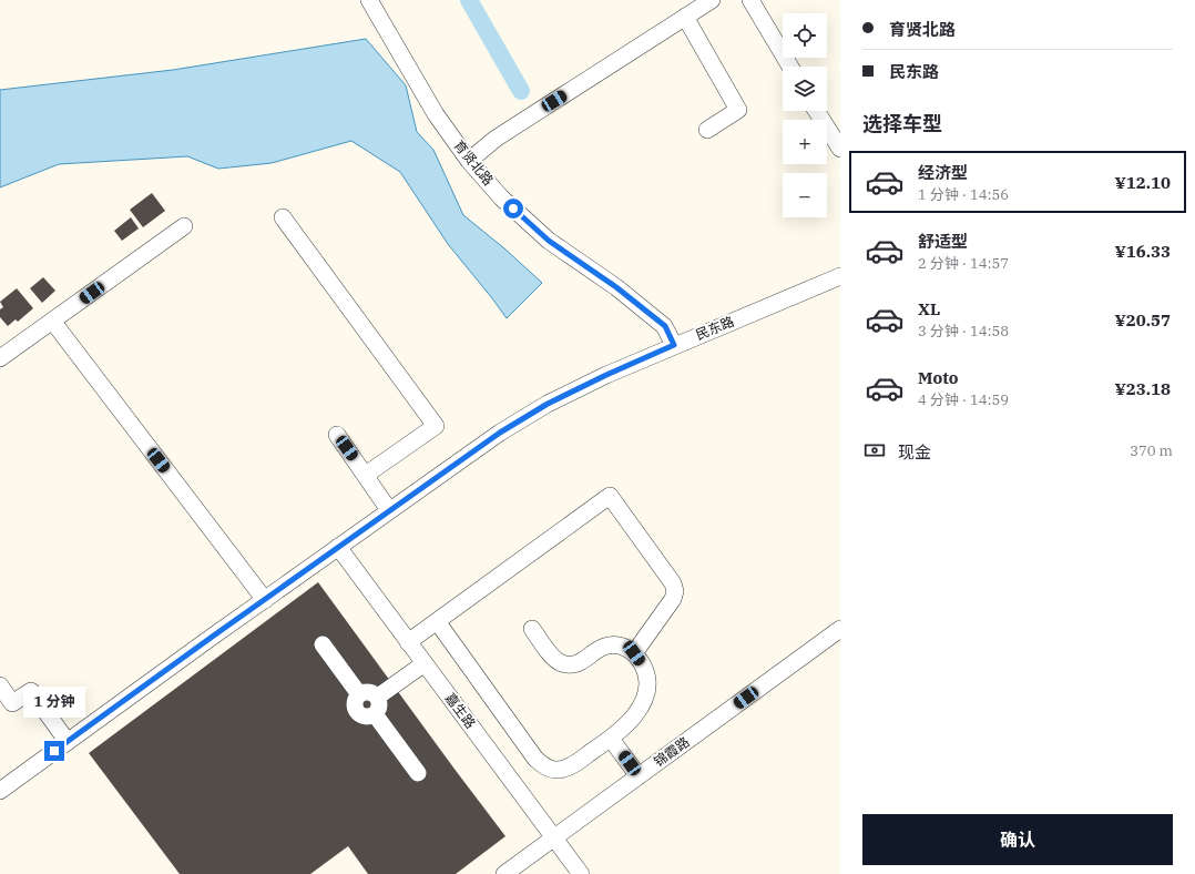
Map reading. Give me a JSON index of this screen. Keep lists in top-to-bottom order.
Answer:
{
  "streets": {
    "street": [
      "育贤北路",
      "民东路",
      "嘉生路",
      "锦霞路"
    ]
  },
  "crossings": [
    ["育贤北路", "民东路"],
    ["民东路", "嘉生路"],
    ["嘉生路", "锦霞路"]
  ],
  "page": {
    "banner": ["育贤北路", "民东路"],
    "map_buttons": ["+", "−"],
    "heading": "选择车型",
    "list": [
      {
        "name": "经济型",
        "note": "1 分钟 · 14:56",
        "value": "¥12.10"
      },
      {
        "name": "舒适型",
        "note": "2 分钟 · 14:57",
        "value": "¥16.33"
      },
      {
        "name": "XL",
        "note": "3 分钟 · 14:58",
        "value": "¥20.57"
      },
      {
        "name": "Moto",
        "note": "4 分钟 · 14:59",
        "value": "¥23.18"
      }
    ],
    "pay": ["现金", "370 m"],
    "bubble": "1 分钟",
    "buttons": "确认"
  }
}
